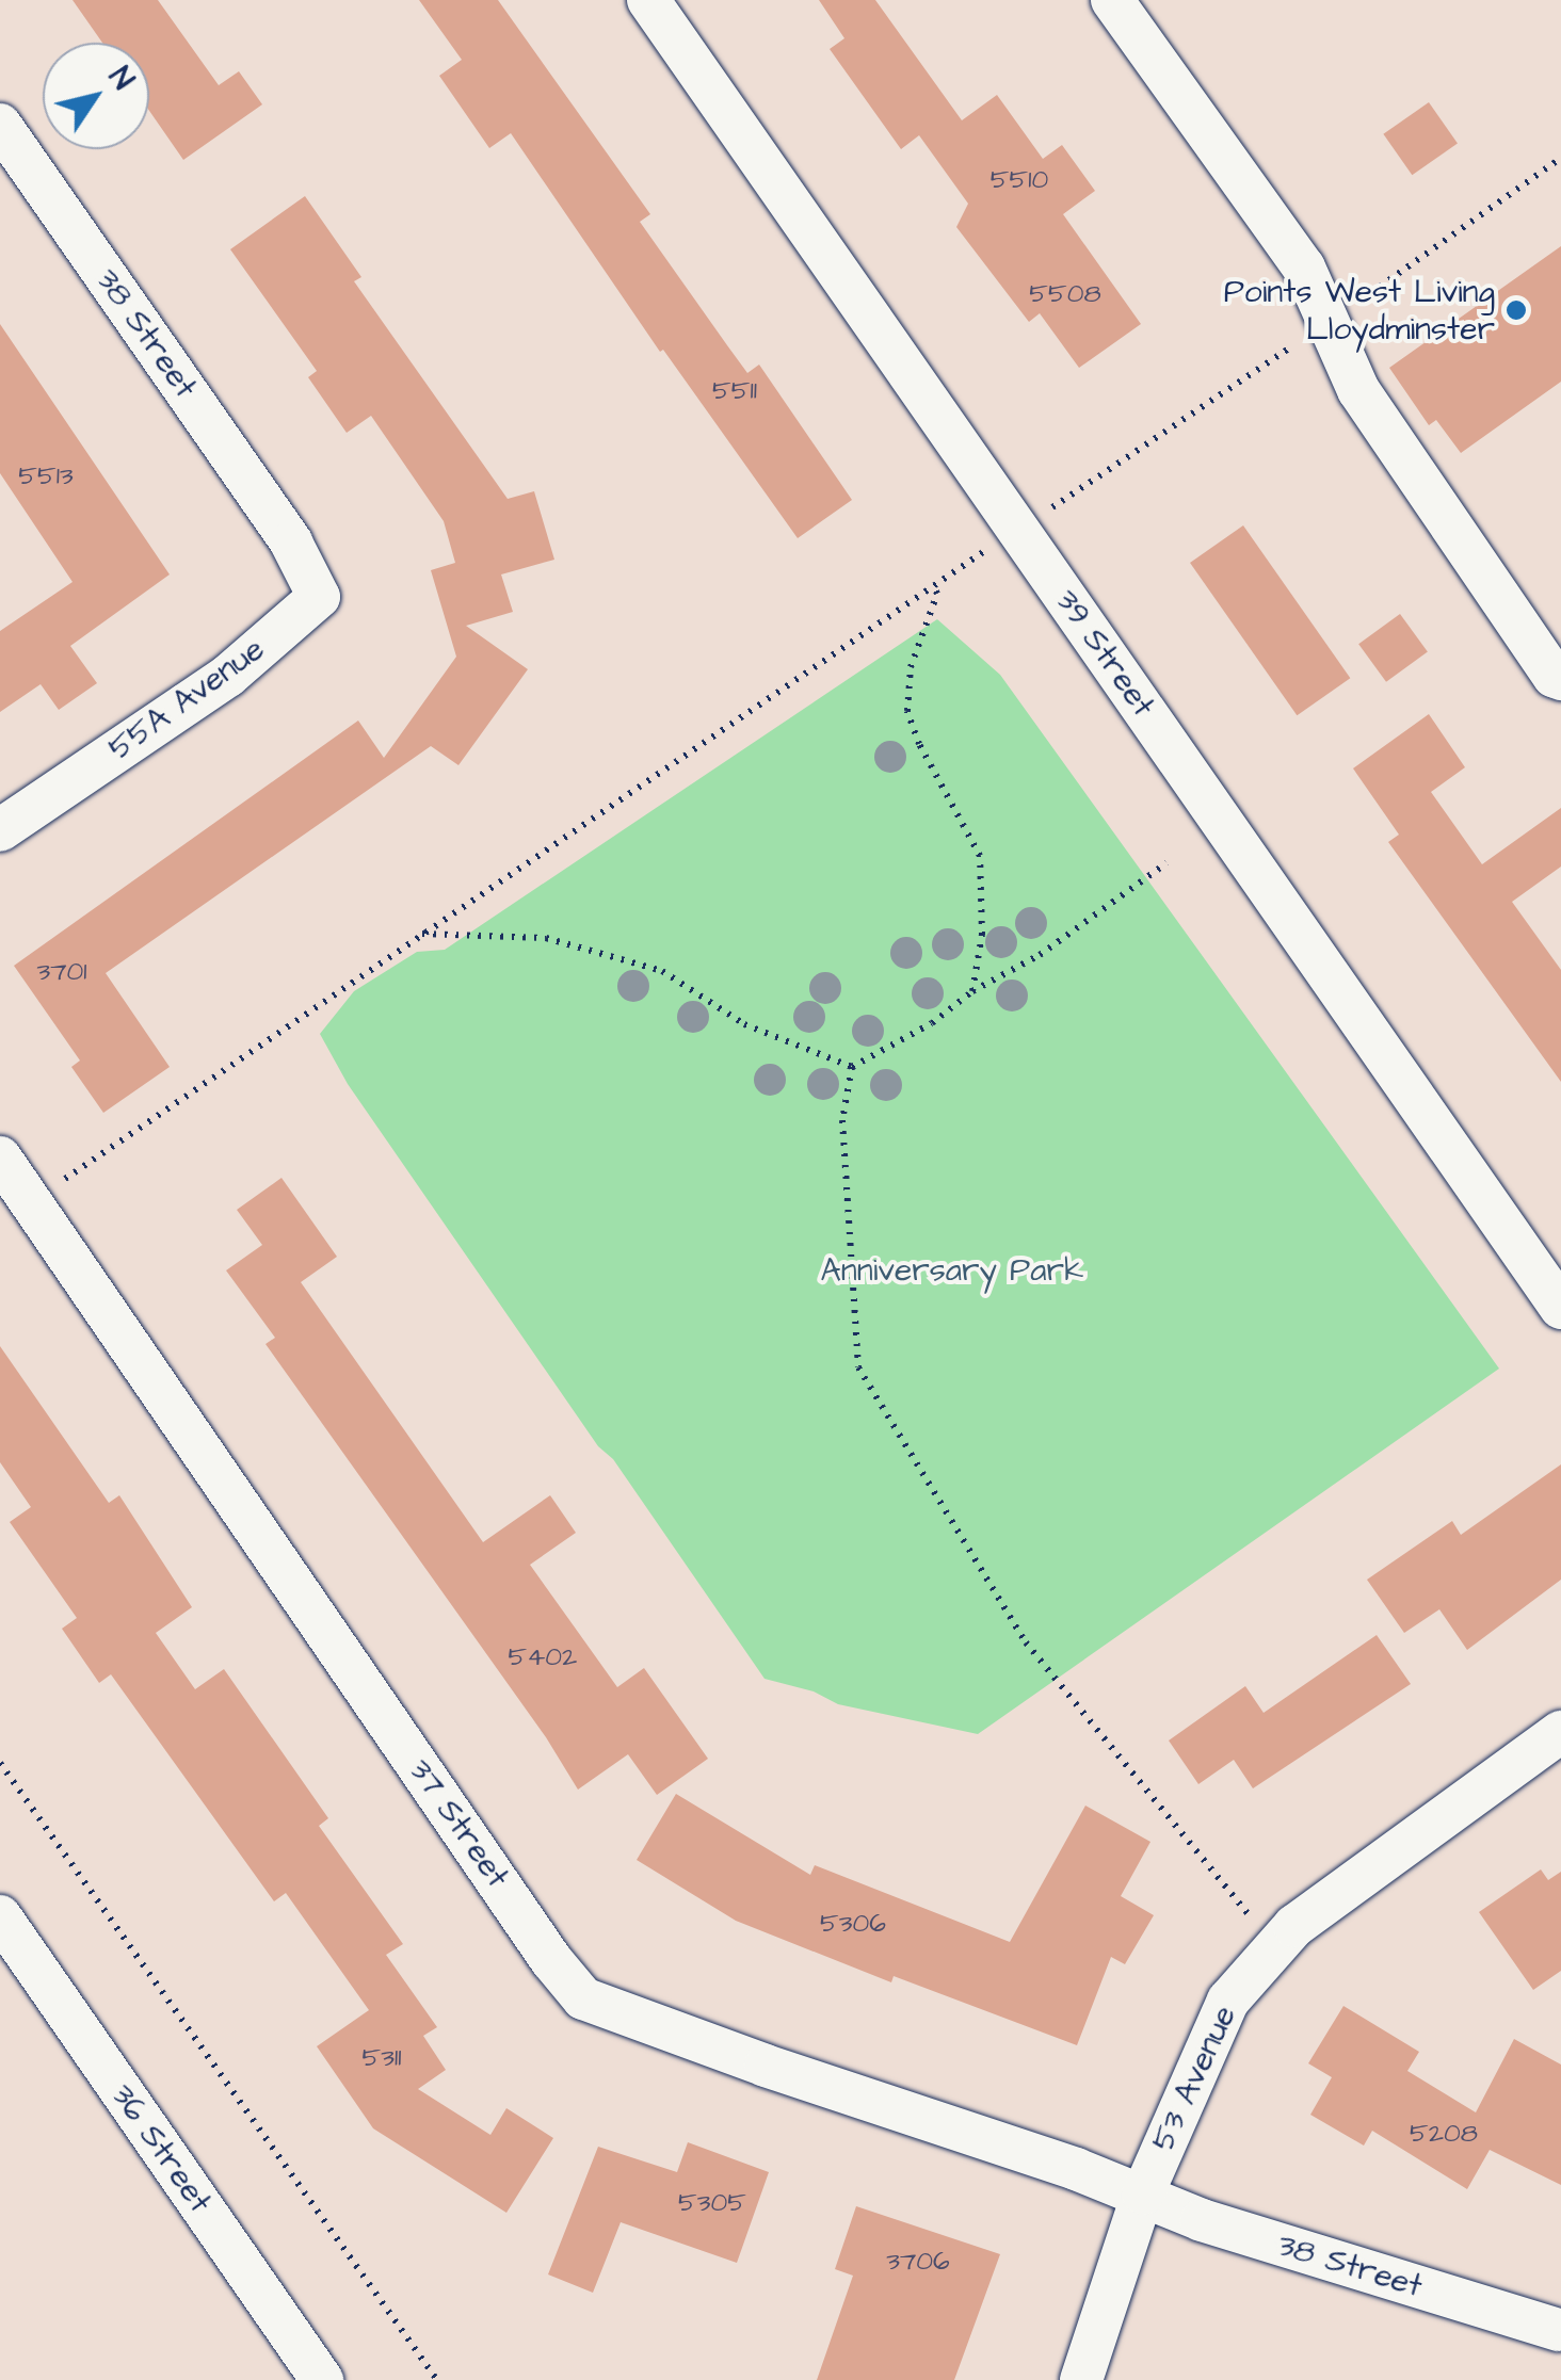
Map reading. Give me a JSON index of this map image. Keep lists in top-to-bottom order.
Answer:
{
  "streets": {
    "street": [
      "38 Street",
      "39 Street",
      "55A Avenue",
      "37 Street",
      "53 Avenue",
      "36 Street"
    ]
  },
  "crossings": [
    ["38 Street", "55A Avenue"],
    ["38 Street", "37 Street"],
    ["38 Street", "53 Avenue"],
    ["37 Street", "53 Avenue"]
  ],
  "parks": ["Anniversary Park"],
  "places": ["Points West Living Lloydminster"],
  "house_numbers": [
    "5510",
    "5508",
    "5511",
    "5513",
    "3701",
    "5402",
    "5306",
    "5311",
    "5208",
    "5305",
    "3706"
  ],
  "north": "top right"
}
